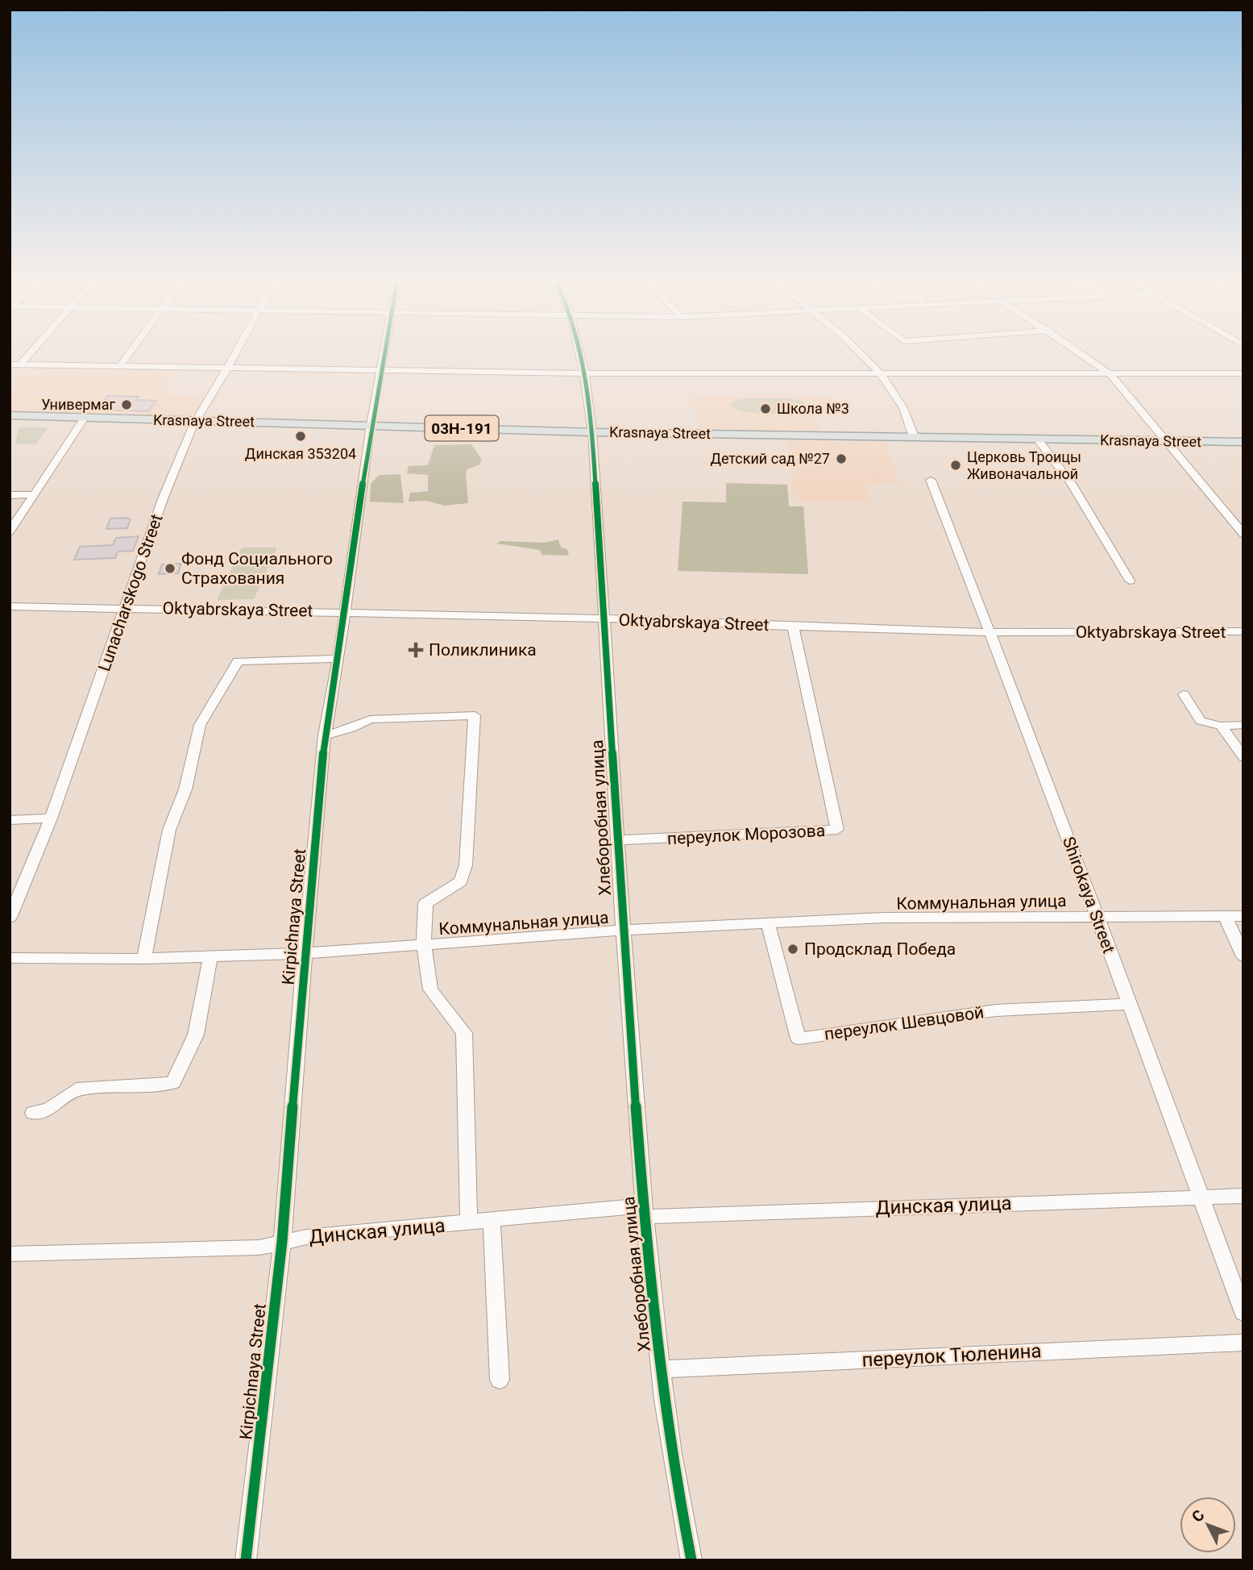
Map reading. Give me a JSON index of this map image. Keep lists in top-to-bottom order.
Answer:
{
  "streets": {
    "main road": ["Krasnaya Street", "03Н-191"],
    "street": [
      "Lunacharskogo Street",
      "Oktyabrskaya Street",
      "Хлеборобная улица",
      "переулок Морозова",
      "Shirokaya Street",
      "Коммунальная улица",
      "Kirpichnaya Street",
      "переулок Шевцовой",
      "Динская улица",
      "переулок Тюленина"
    ]
  },
  "crossings": [
    ["Krasnaya Street", "Lunacharskogo Street"],
    ["Krasnaya Street", "Хлеборобная улица"],
    ["Krasnaya Street", "Kirpichnaya Street"],
    ["Lunacharskogo Street", "Oktyabrskaya Street"],
    ["Oktyabrskaya Street", "Хлеборобная улица"],
    ["Oktyabrskaya Street", "переулок Морозова"],
    ["Oktyabrskaya Street", "Shirokaya Street"],
    ["Oktyabrskaya Street", "Kirpichnaya Street"],
    ["Хлеборобная улица", "переулок Морозова"],
    ["Хлеборобная улица", "Коммунальная улица"],
    ["Хлеборобная улица", "Динская улица"],
    ["Хлеборобная улица", "переулок Тюленина"],
    ["Shirokaya Street", "Коммунальная улица"],
    ["Shirokaya Street", "переулок Шевцовой"],
    ["Shirokaya Street", "Динская улица"],
    ["Коммунальная улица", "Kirpichnaya Street"],
    ["Коммунальная улица", "переулок Шевцовой"],
    ["Kirpichnaya Street", "Динская улица"]
  ],
  "places": {
    "other": [
      "Универмаг",
      "Школа №3",
      "Динская 353204",
      "Детский сад №27",
      "Церковь Троицы Живоначальной",
      "Фонд Социального Страхования",
      "Продсклад Победа"
    ],
    "health": ["Поликлиника"]
  },
  "north": "top left"
}
